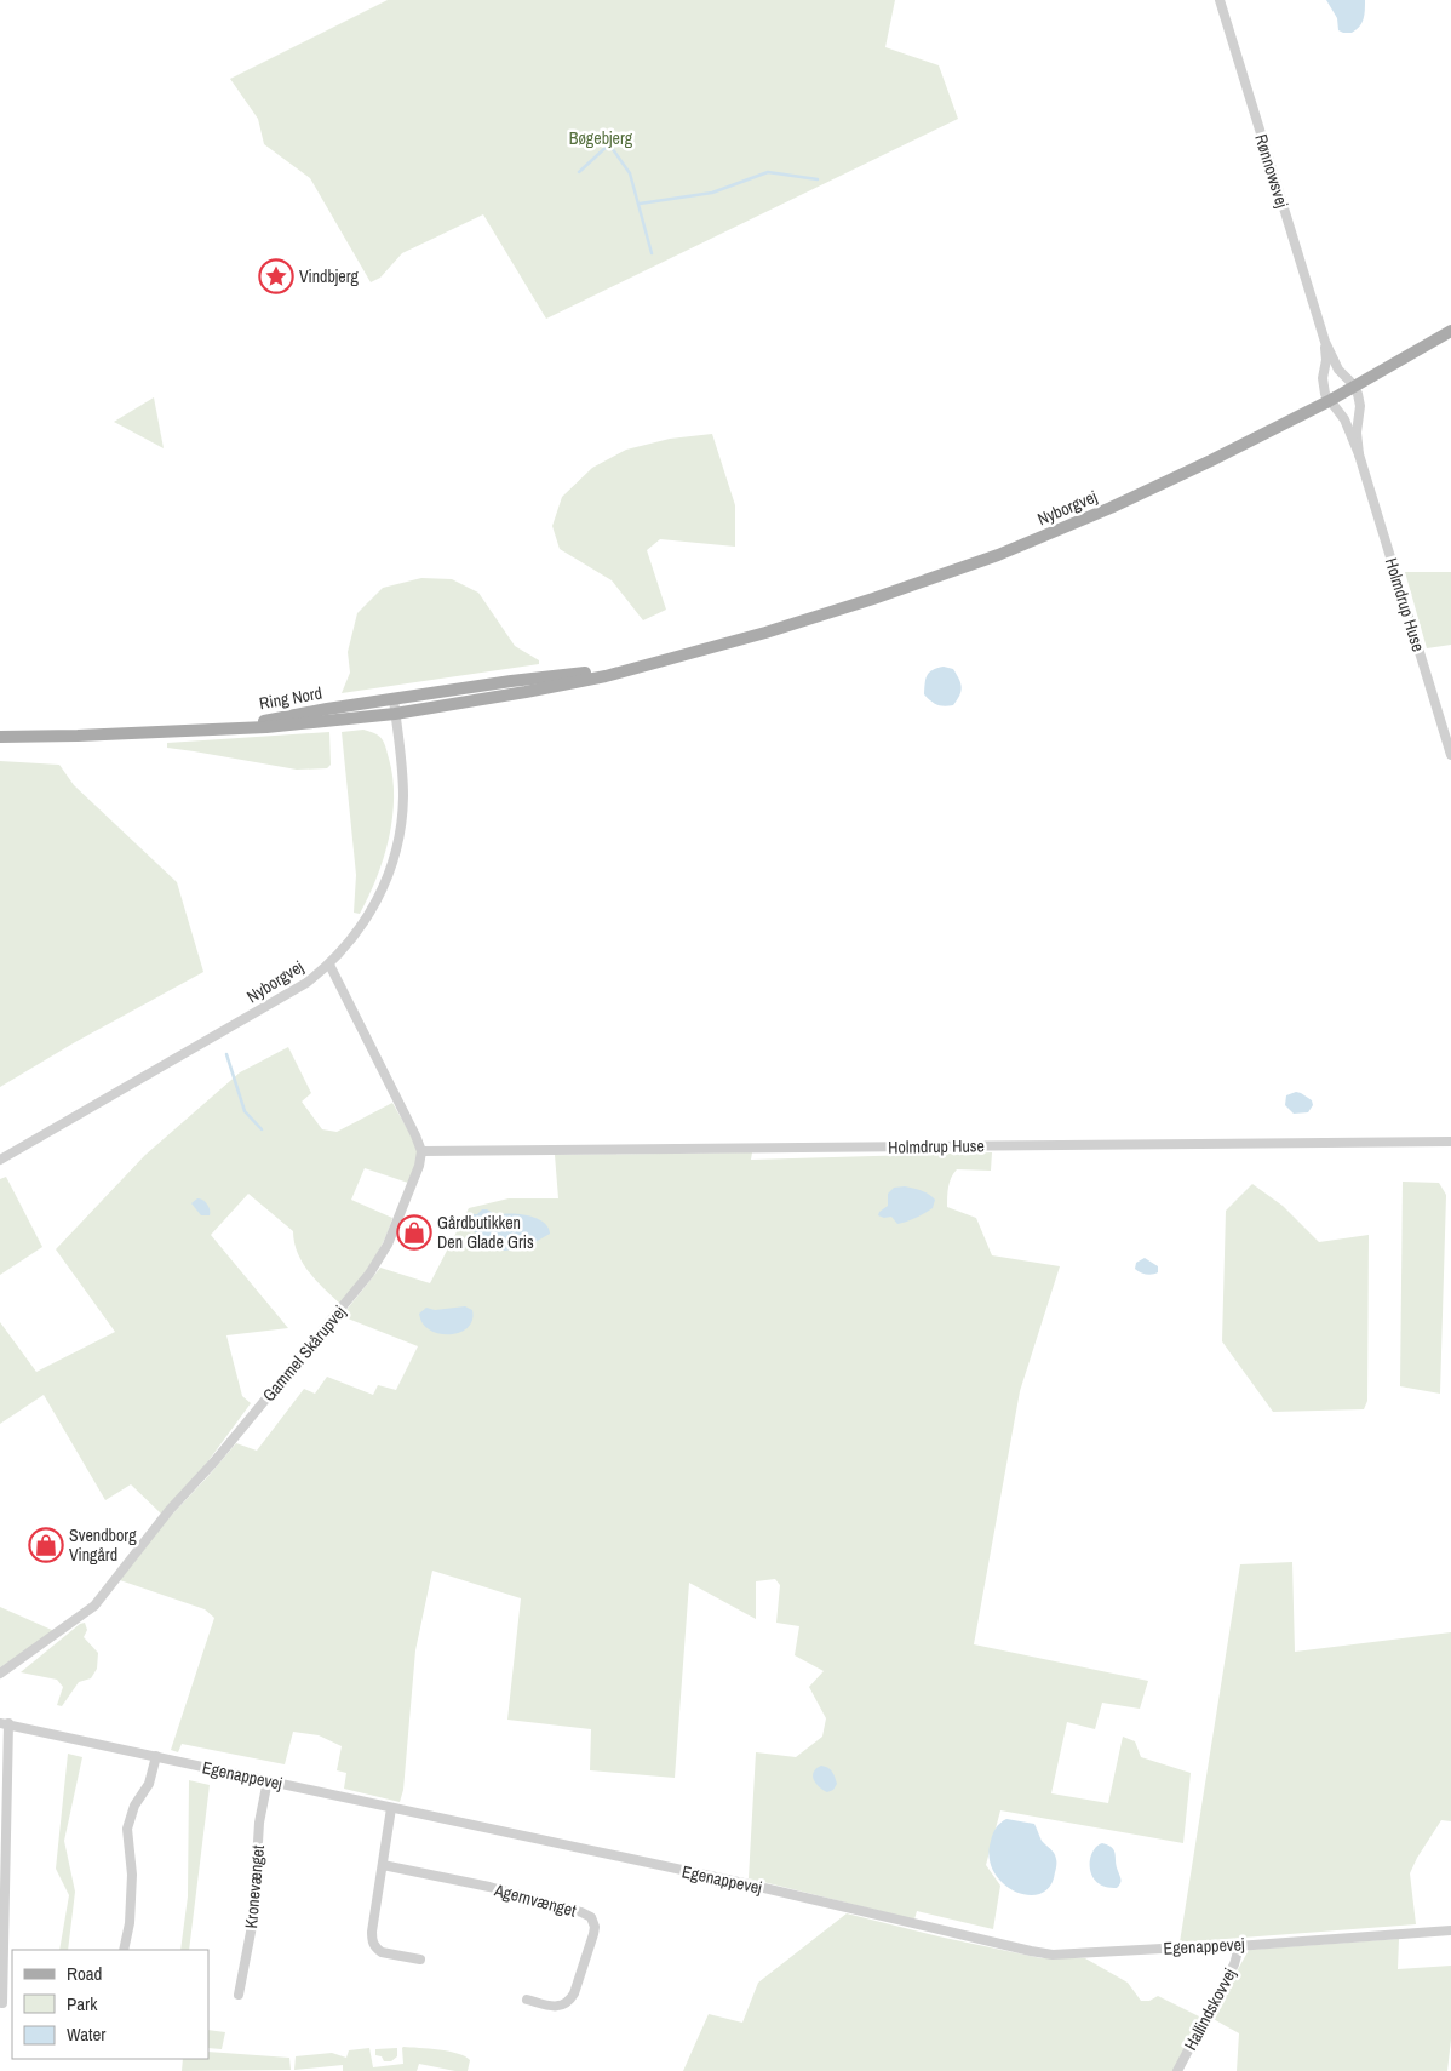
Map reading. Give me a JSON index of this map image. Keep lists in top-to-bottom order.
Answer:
{
  "streets": {
    "main road": ["Nyborgvej", "Ring Nord"],
    "street": [
      "Rønnowsvej",
      "Holmdrup Huse",
      "Gammel Skårupvej",
      "Egenappevej",
      "Kronevænget",
      "Agernvænget",
      "Hallindskovvej"
    ]
  },
  "crossings": [
    ["Rønnowsvej", "Nyborgvej"],
    ["Rønnowsvej", "Holmdrup Huse"],
    ["Nyborgvej", "Holmdrup Huse"],
    ["Nyborgvej", "Ring Nord"],
    ["Holmdrup Huse", "Gammel Skårupvej"],
    ["Egenappevej", "Kronevænget"],
    ["Egenappevej", "Hallindskovvej"]
  ],
  "parks": ["Bøgebjerg"],
  "places": {
    "place": ["Vindbjerg"],
    "shop": ["Gårdbutikken Den Glade Gris", "Svendborg Vingård"]
  },
  "legend": ["Road", "Park", "Water"]
}
